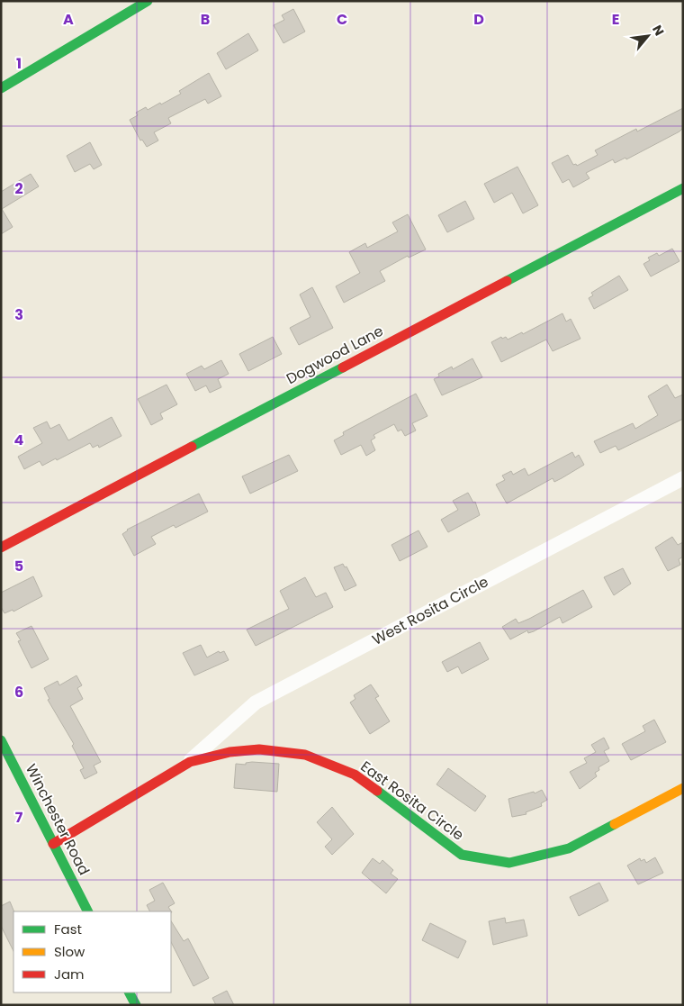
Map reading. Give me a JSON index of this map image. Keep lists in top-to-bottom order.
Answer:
{
  "streets": {
    "street": [
      "Dogwood Lane",
      "West Rosita Circle",
      "East Rosita Circle",
      "Winchester Road"
    ]
  },
  "crossings": [
    ["West Rosita Circle", "East Rosita Circle"],
    ["East Rosita Circle", "Winchester Road"]
  ],
  "legend": ["Fast", "Slow", "Jam"],
  "north": "top right",
  "grid": {
    "columns": [
      "A",
      "B",
      "C",
      "D",
      "E"
    ],
    "rows": [
      "1",
      "2",
      "3",
      "4",
      "5",
      "6",
      "7"
    ]
  }
}
